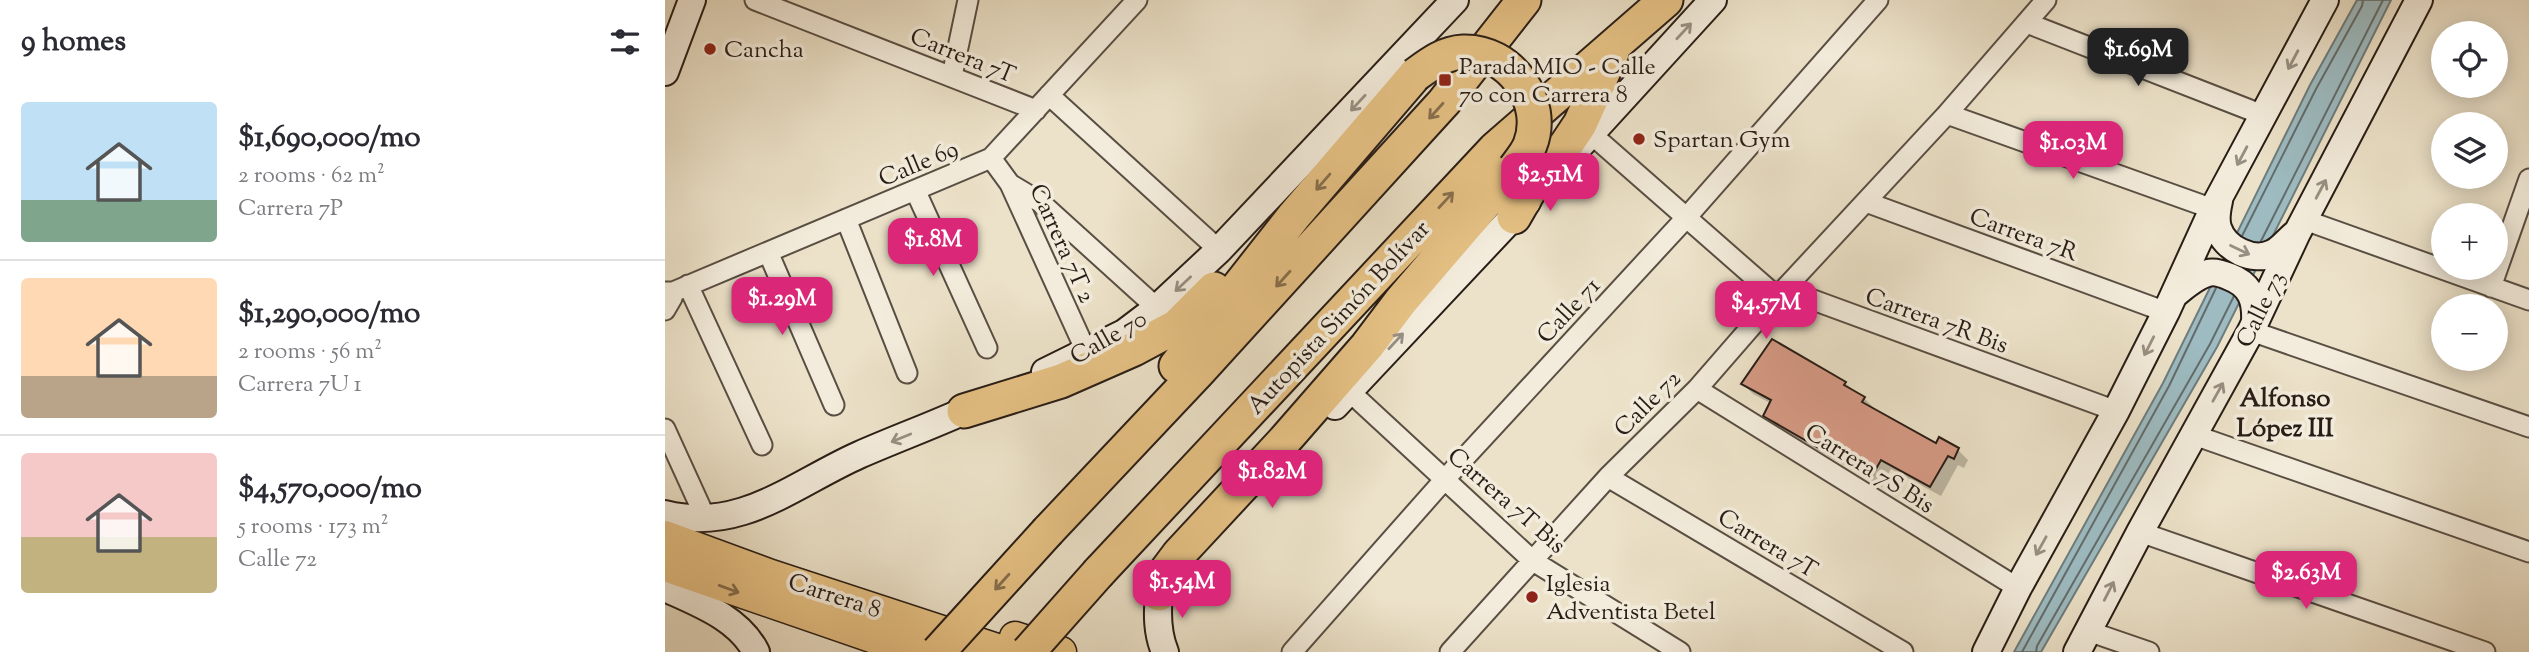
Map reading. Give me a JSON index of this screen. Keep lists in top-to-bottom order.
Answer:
{
  "streets": {
    "highway": ["Autopista Simón Bolívar"],
    "main road": ["Carrera 8"],
    "street": [
      "Carrera 7T",
      "Calle 69",
      "Carrera 7R",
      "Carrera 7T 2",
      "Calle 73",
      "Calle 71",
      "Carrera 7R Bis",
      "Calle 70",
      "Calle 72",
      "Carrera 7S Bis",
      "Carrera 7T Bis"
    ]
  },
  "crossings": [
    ["Carrera 7T", "Calle 69"],
    ["Carrera 7T", "Calle 70"],
    ["Carrera 7T", "Calle 72"],
    ["Calle 69", "Carrera 7T 2"],
    ["Carrera 7R", "Calle 72"],
    ["Carrera 7T 2", "Calle 70"],
    ["Calle 71", "Carrera 7T Bis"],
    ["Carrera 7R Bis", "Calle 72"],
    ["Calle 72", "Carrera 7S Bis"],
    ["Calle 72", "Carrera 7T Bis"]
  ],
  "districts": ["Alfonso López III"],
  "places": {
    "other": ["Cancha", "Spartan Gym", "Iglesia Adventista Betel"],
    "transit": ["Parada MIO - Calle 70 con Carrera 8"]
  },
  "page": {
    "heading": "9 homes",
    "map_buttons": ["+", "−"],
    "price": [
      "$1.69M",
      "$1.03M",
      "$2.51M",
      "$1.8M",
      "$1.29M",
      "$4.57M",
      "$1.82M",
      "$2.63M",
      "$1.54M"
    ],
    "list": [
      {
        "name": "$1,690,000/mo",
        "note": "2 rooms · 62 m² · Carrera 7P"
      },
      {
        "name": "$1,290,000/mo",
        "note": "2 rooms · 56 m² · Carrera 7U 1"
      },
      {
        "name": "$4,570,000/mo",
        "note": "5 rooms · 173 m² · Calle 72"
      }
    ]
  }
}
